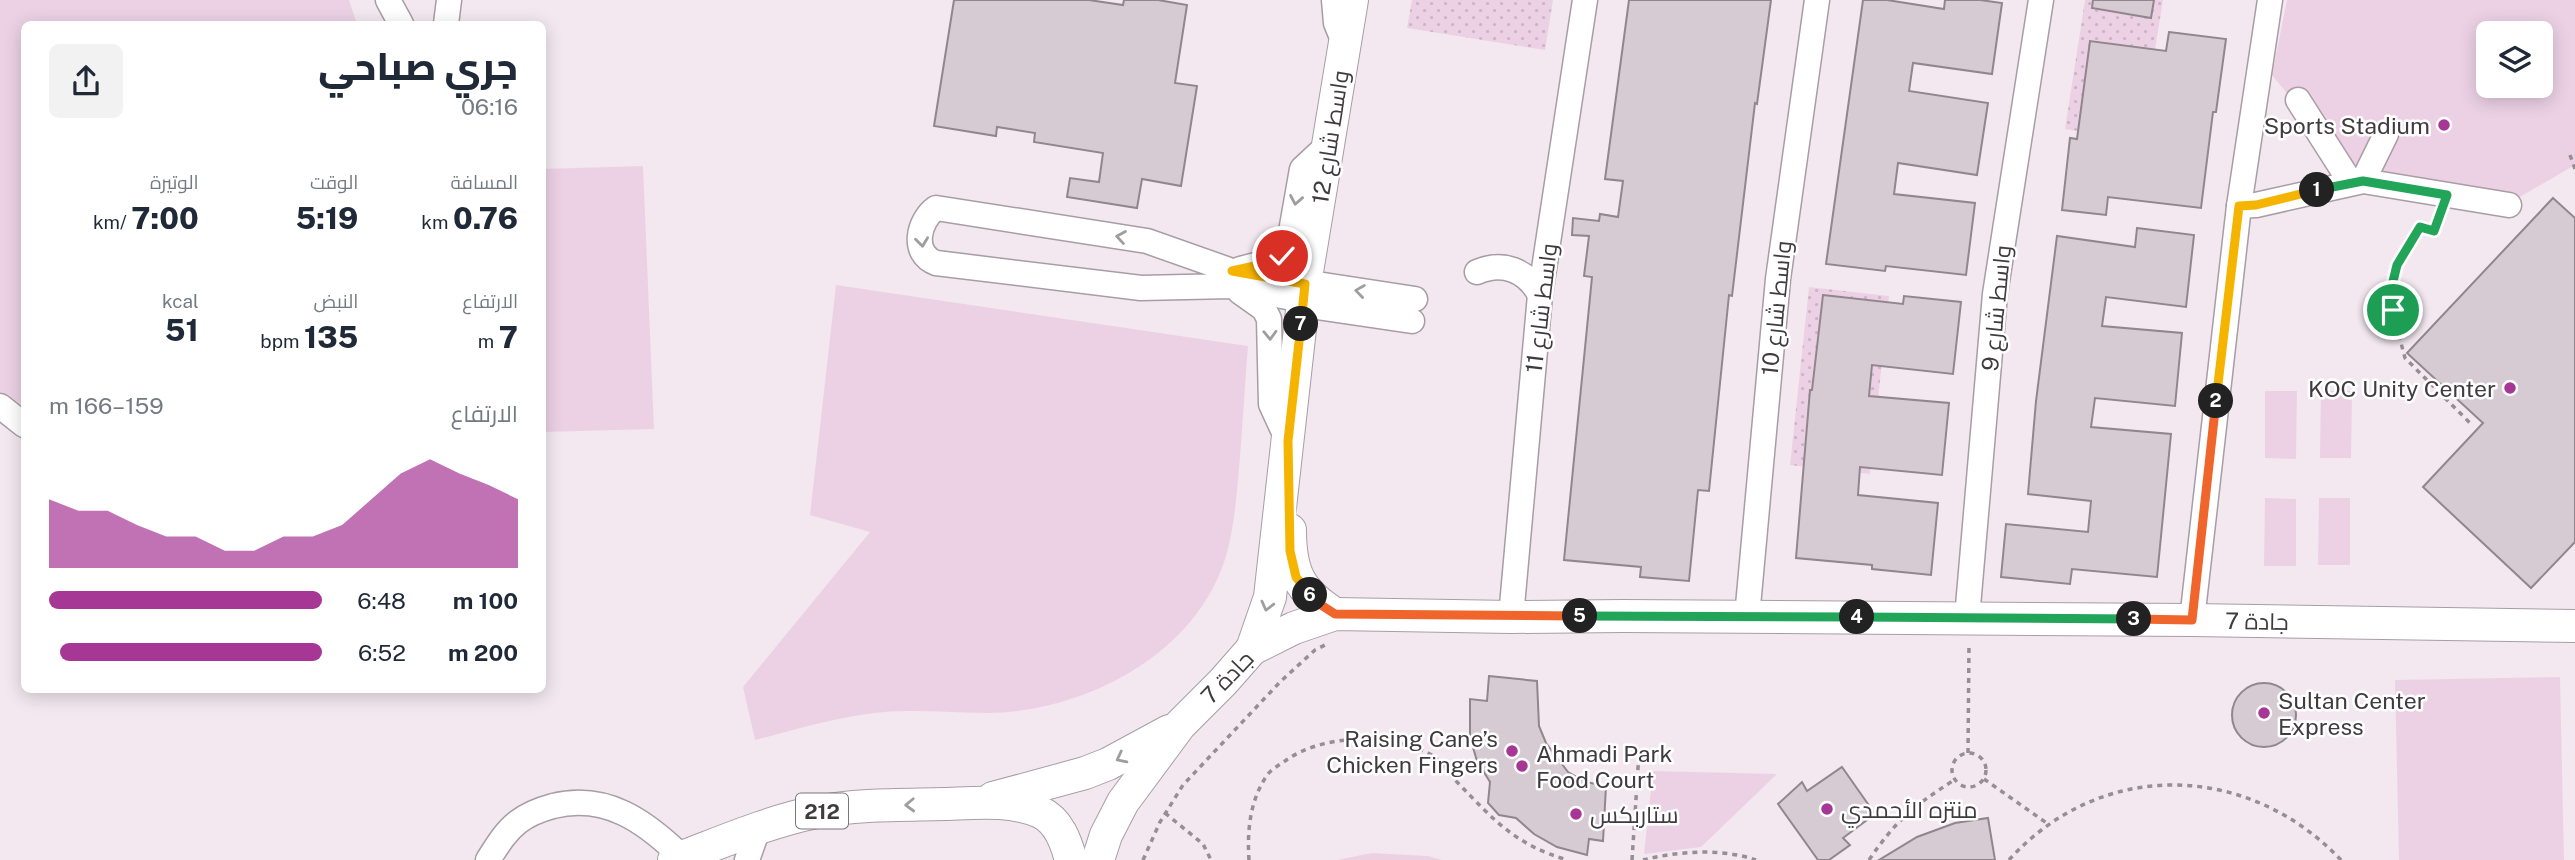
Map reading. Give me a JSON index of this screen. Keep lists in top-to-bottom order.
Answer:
{
  "streets": {
    "main road": ["واسط شارع 12", "جادة 7", "212"],
    "street": ["واسط شارع 11", "واسط شارع 10", "واسط شارع 9"]
  },
  "crossings": [
    ["واسط شارع 12", "جادة 7"],
    ["واسط شارع 11", "جادة 7"],
    ["واسط شارع 10", "جادة 7"],
    ["واسط شارع 9", "جادة 7"],
    ["جادة 7", "212"]
  ],
  "places": [
    "Sports Stadium",
    "KOC Unity Center",
    "Sultan Center Express",
    "Raising Cane’s Chicken Fingers",
    "Ahmadi Park Food Court",
    "منتزه الأحمدي",
    "ستاربكس"
  ],
  "page": {
    "heading": ["جري صباحي", "06:16"],
    "stats": [
      ["المسافة", "0.76 km"],
      ["الوقت", "5:19"],
      ["الوتيرة", "7:00 /km"],
      ["الارتفاع", "7 m"],
      ["النبض", "135 bpm"],
      ["kcal", "51"]
    ],
    "pins": [
      "1",
      "7",
      "2",
      "6",
      "5",
      "4",
      "3"
    ],
    "chart": ["الارتفاع", "159–166 m"],
    "list": [
      {
        "name": "100 m",
        "note": "6:48"
      },
      {
        "name": "200 m",
        "note": "6:52"
      }
    ]
  }
}
